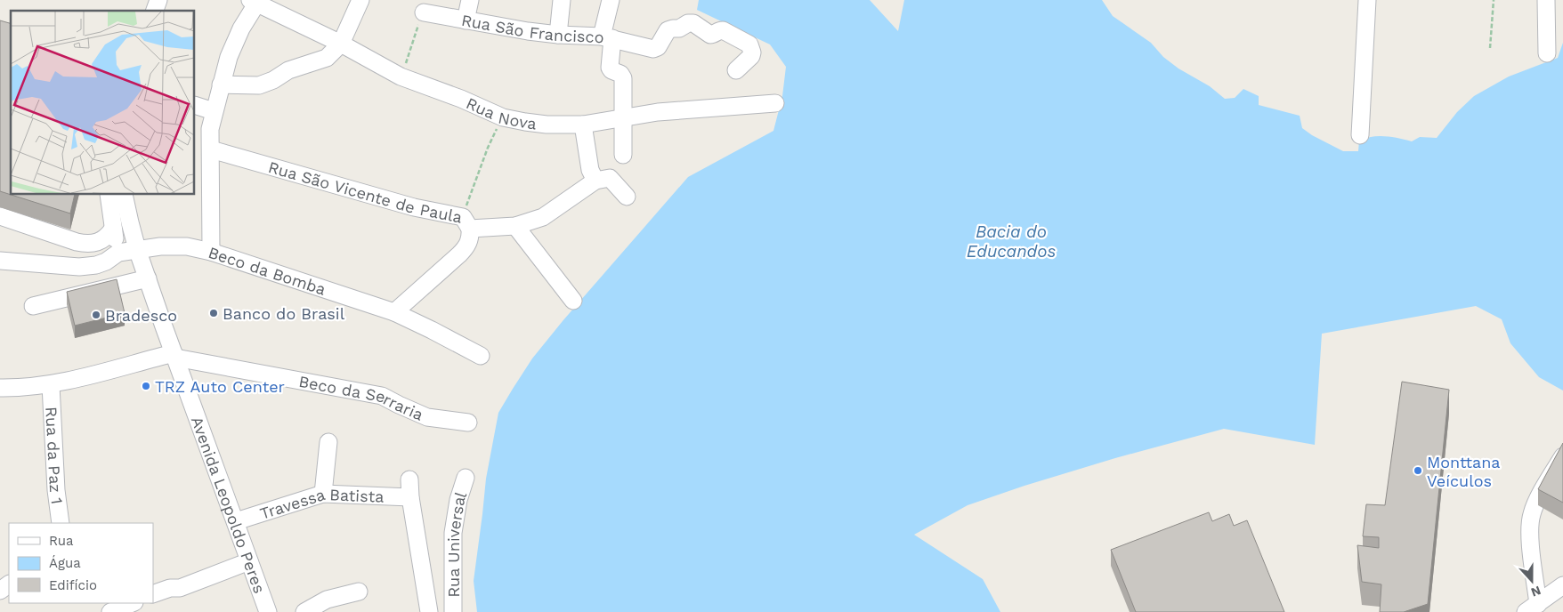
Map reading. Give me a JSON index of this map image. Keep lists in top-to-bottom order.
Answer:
{
  "streets": {
    "street": [
      "Rua São Francisco",
      "Rua Nova",
      "Rua São Vicente de Paula",
      "Beco da Bomba",
      "Beco da Serraria",
      "Rua da Paz 1",
      "Avenida Leopoldo Peres",
      "Travessa Batista",
      "Rua Universal"
    ]
  },
  "crossings": [
    ["Beco da Bomba", "Avenida Leopoldo Peres"],
    ["Beco da Serraria", "Avenida Leopoldo Peres"],
    ["Avenida Leopoldo Peres", "Travessa Batista"]
  ],
  "water": ["Bacia do Educandos"],
  "places": [
    "Banco do Brasil",
    "Bradesco",
    "TRZ Auto Center",
    "Monttana Veículos"
  ],
  "legend": ["Rua", "Água", "Edifício"],
  "north": "bottom"
}
